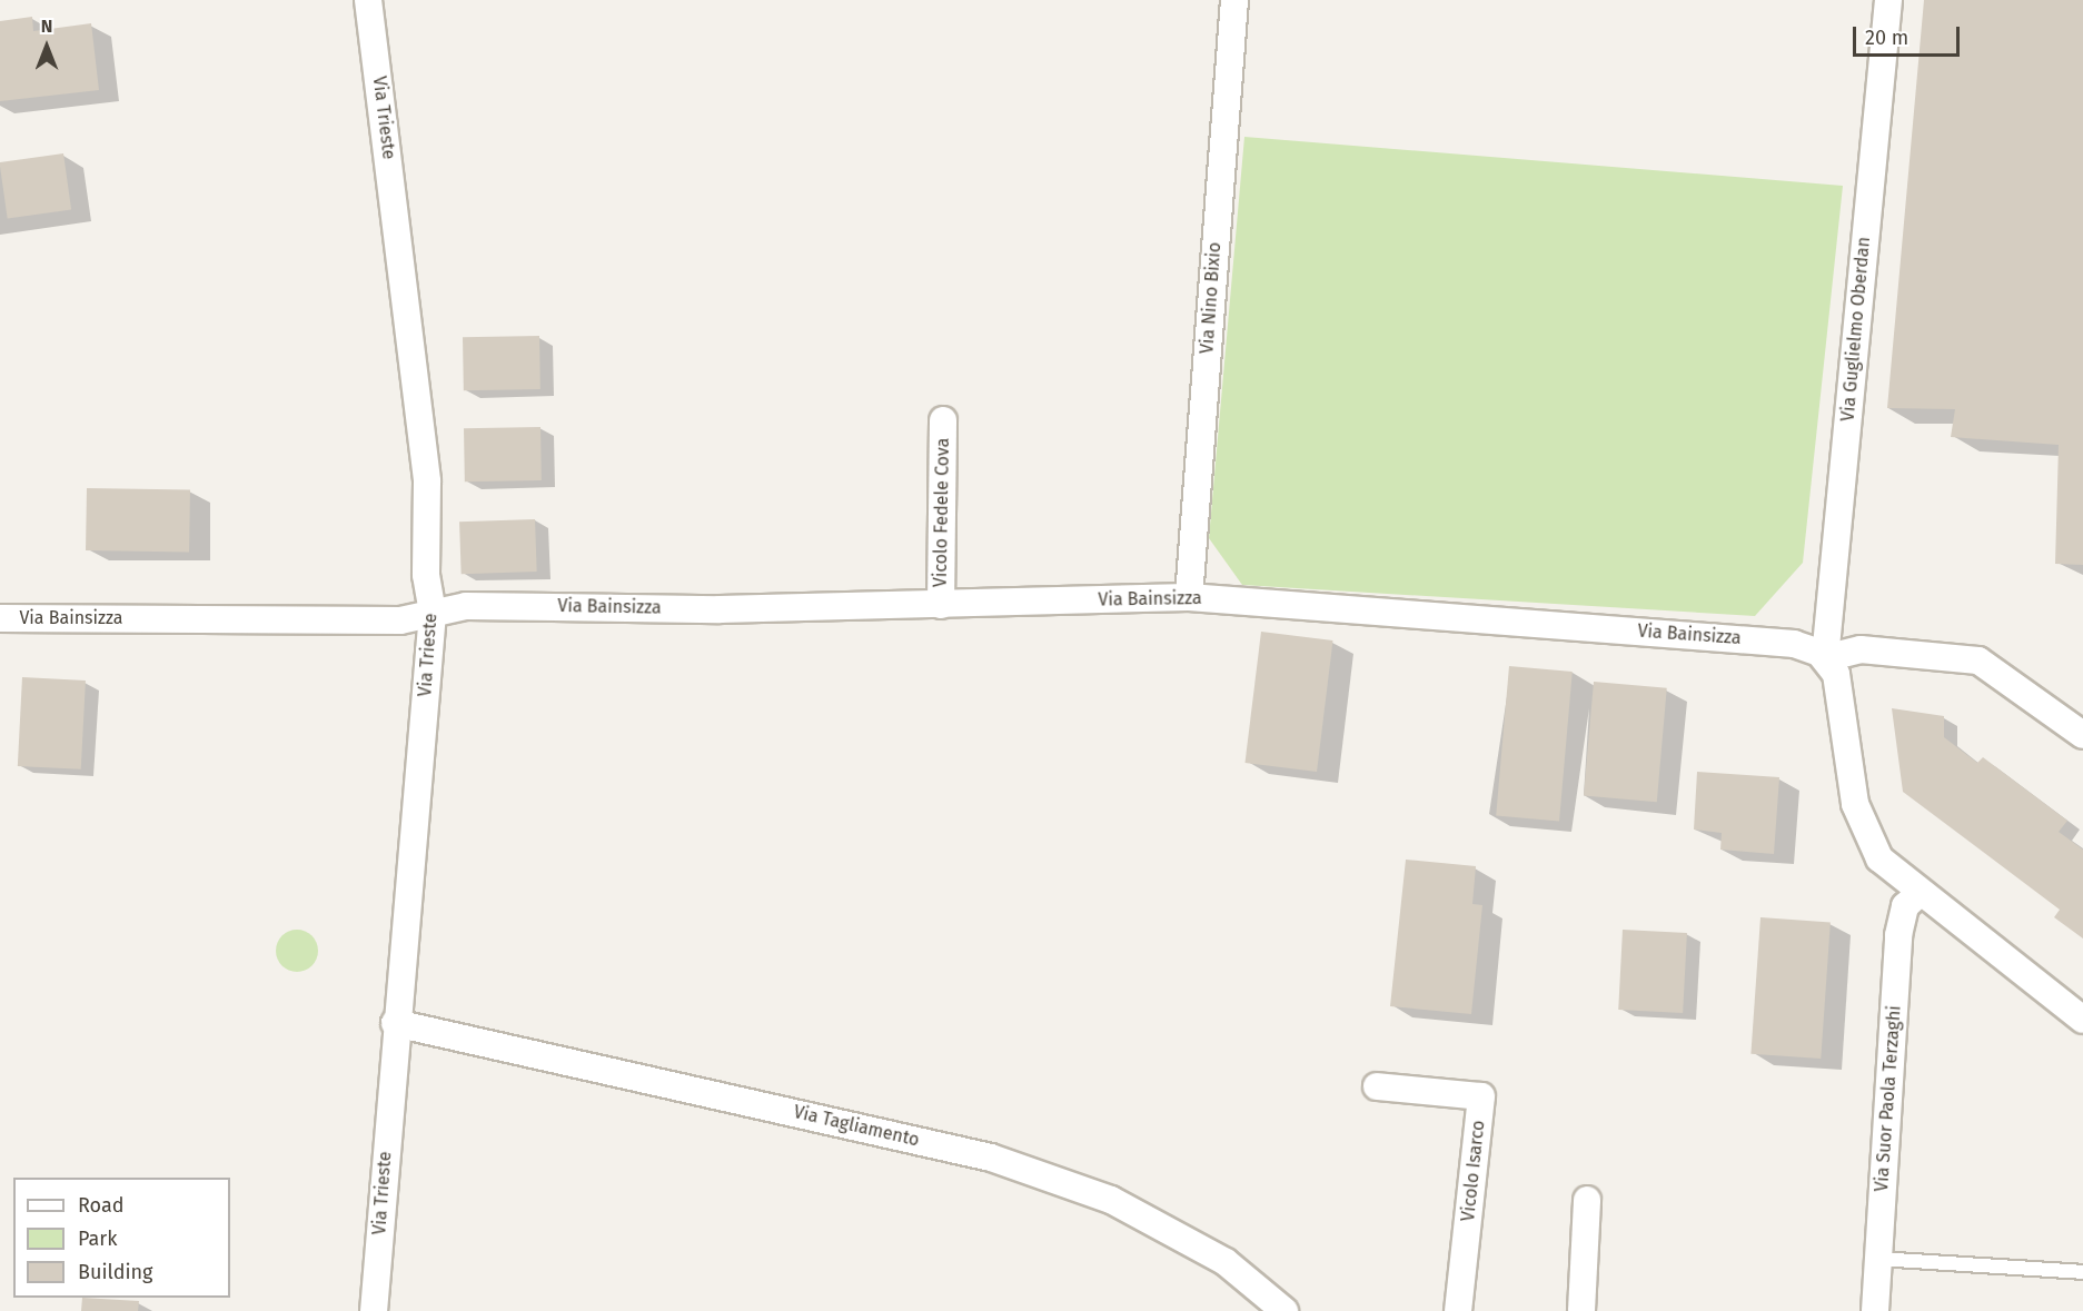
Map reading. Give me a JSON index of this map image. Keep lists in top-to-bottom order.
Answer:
{
  "streets": {
    "street": [
      "Via Trieste",
      "Via Nino Bixio",
      "Via Guglielmo Oberdan",
      "Vicolo Fedele Cova",
      "Via Bainsizza",
      "Via Suor Paola Terzaghi",
      "Via Tagliamento",
      "Vicolo Isarco"
    ]
  },
  "crossings": [
    ["Via Trieste", "Via Bainsizza"],
    ["Via Trieste", "Via Tagliamento"],
    ["Via Nino Bixio", "Via Bainsizza"],
    ["Via Guglielmo Oberdan", "Via Bainsizza"],
    ["Vicolo Fedele Cova", "Via Bainsizza"]
  ],
  "legend": ["Road", "Park", "Building"],
  "scale_bar": "20 m",
  "north": "top"
}
